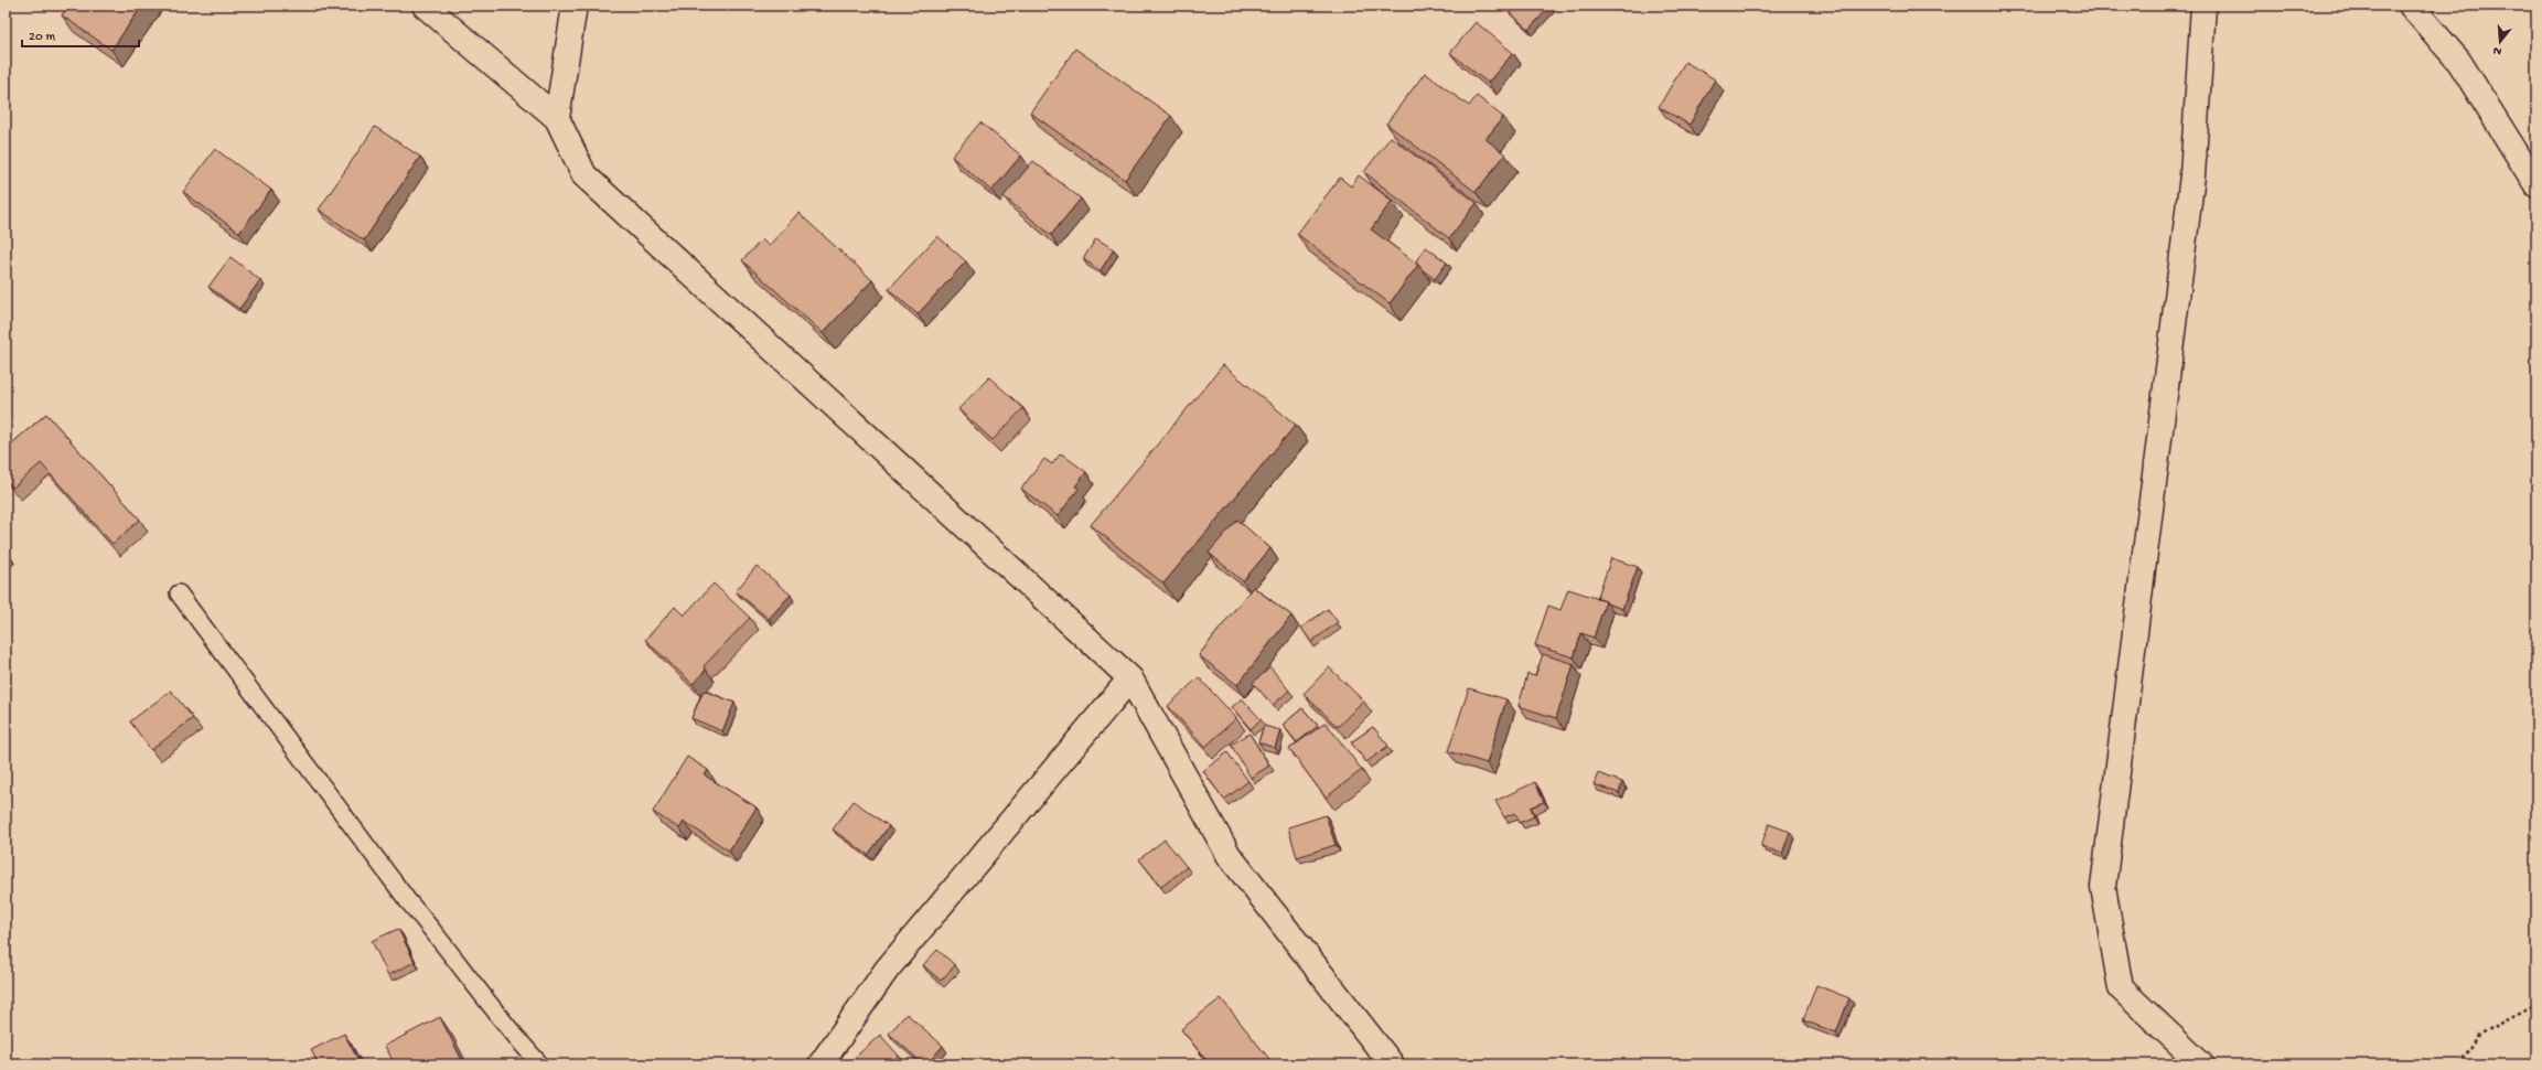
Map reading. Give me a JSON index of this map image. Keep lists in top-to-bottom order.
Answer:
{
  "scale_bar": "20 m",
  "north": "bottom"
}
